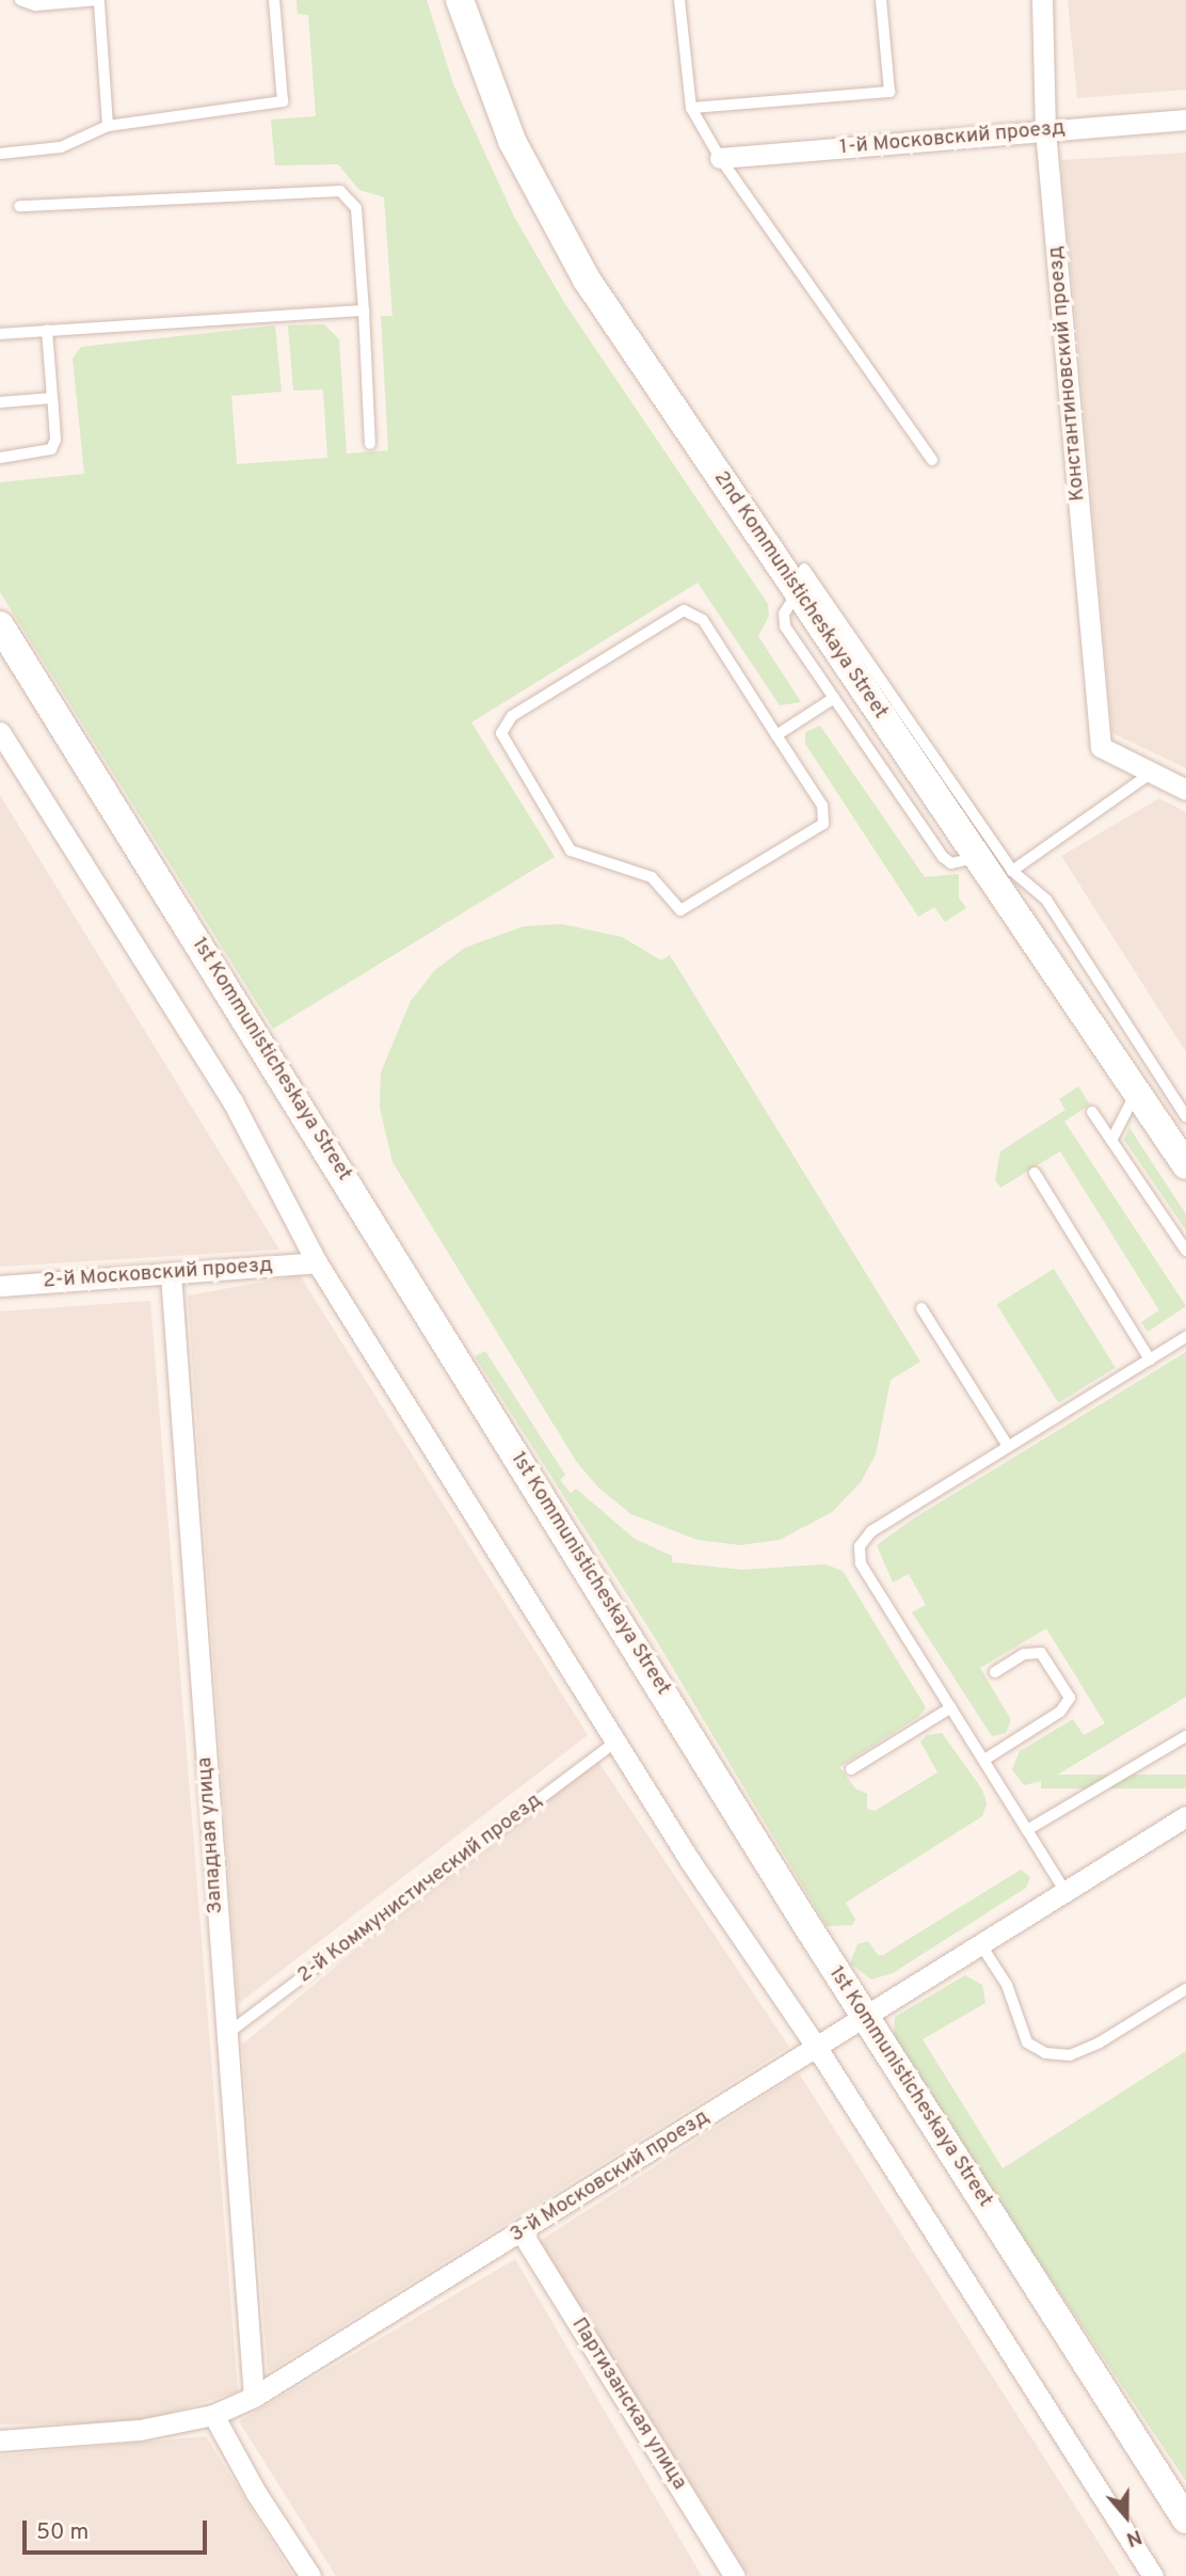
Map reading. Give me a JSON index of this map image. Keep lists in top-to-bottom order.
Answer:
{
  "streets": {
    "street": [
      "1-й Московский проезд",
      "Константиновский проезд",
      "2nd Kommunisticheskaya Street",
      "1st Kommunisticheskaya Street",
      "2-й Московский проезд",
      "Западная улица",
      "3-й Московский проезд",
      "Партизанская улица"
    ],
    "lane": ["2-й Коммунистический проезд"]
  },
  "crossings": [
    ["1-й Московский проезд", "Константиновский проезд"],
    ["1st Kommunisticheskaya Street", "3-й Московский проезд"],
    ["2-й Московский проезд", "Западная улица"],
    ["Западная улица", "2-й Коммунистический проезд"],
    ["Западная улица", "3-й Московский проезд"],
    ["3-й Московский проезд", "Партизанская улица"]
  ],
  "scale_bar": "50 m",
  "north": "bottom"
}
